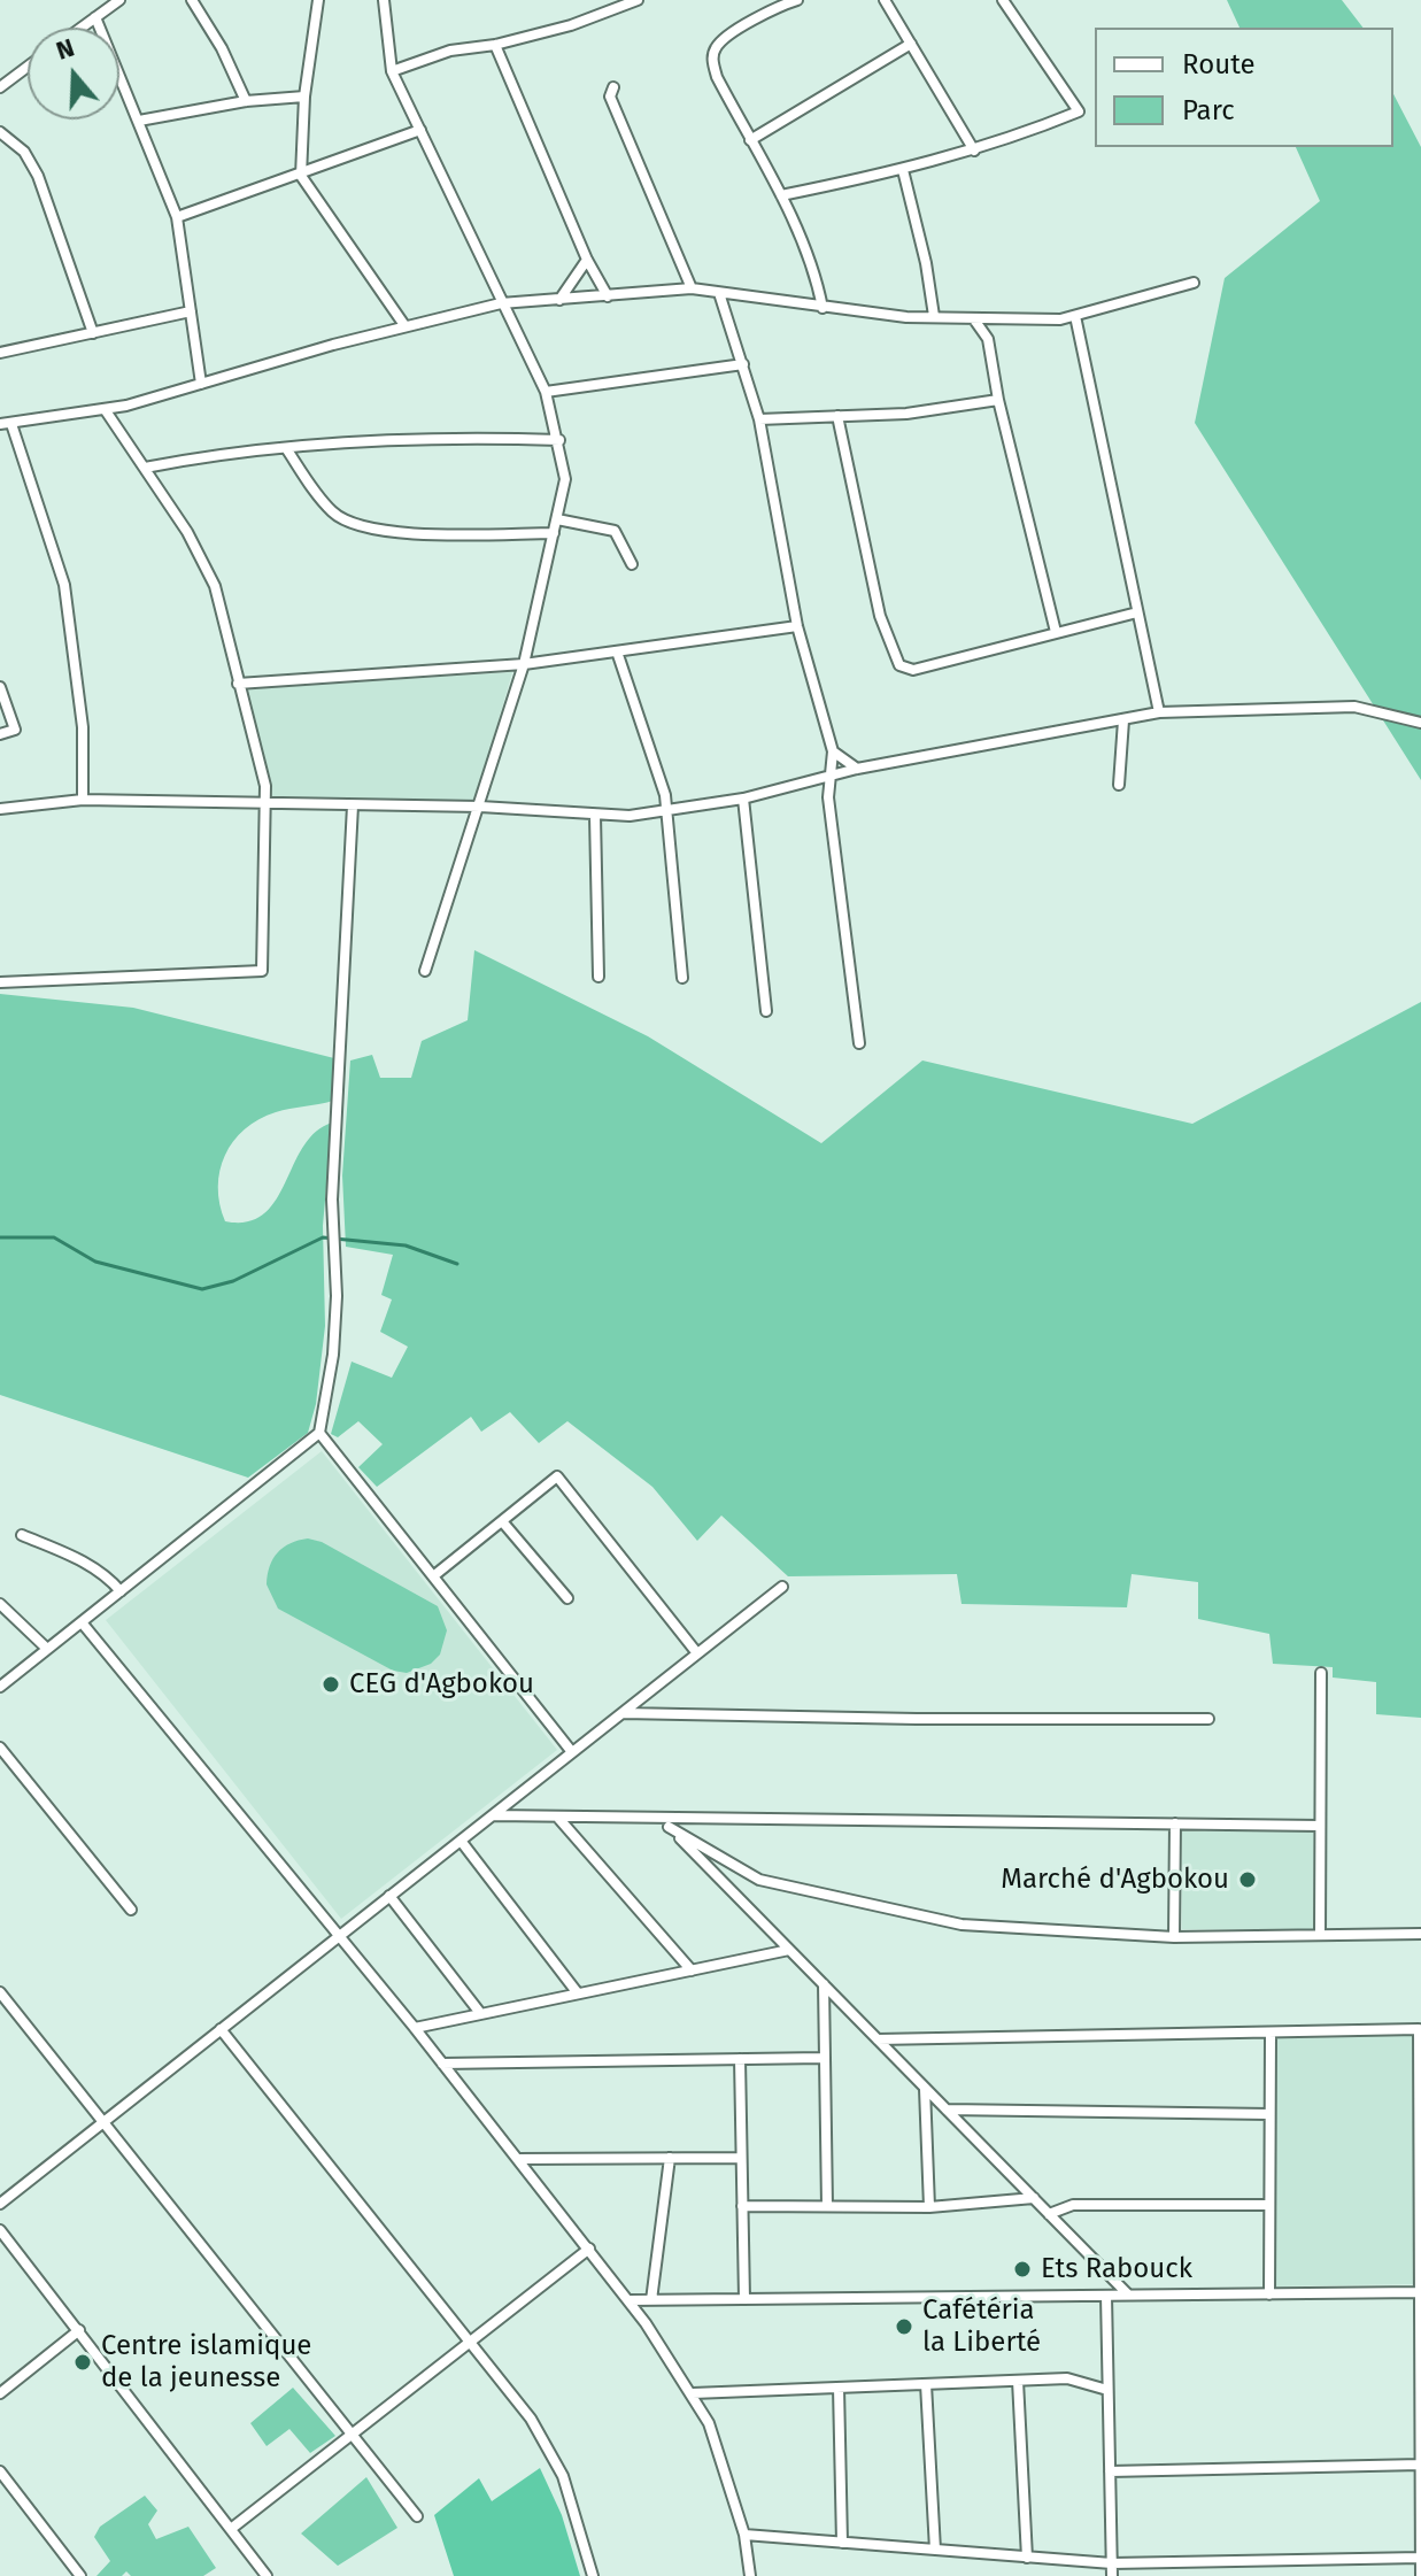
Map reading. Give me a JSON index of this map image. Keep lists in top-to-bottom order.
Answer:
{
  "places": [
    "CEG d'Agbokou",
    "Marché d'Agbokou",
    "Ets Rabouck",
    "Cafétéria la Liberté",
    "Centre islamique de la jeunesse"
  ],
  "legend": ["Route", "Parc"],
  "north": "top"
}
